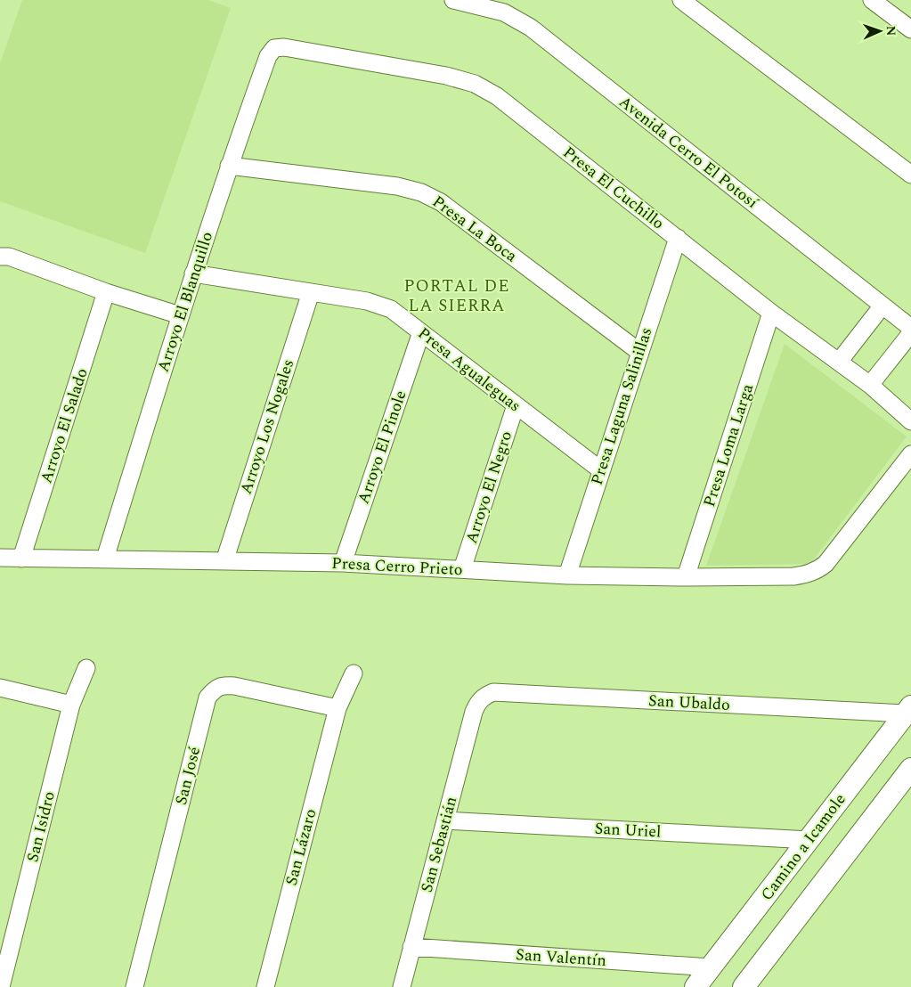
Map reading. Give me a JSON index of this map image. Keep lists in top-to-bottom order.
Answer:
{
  "streets": {
    "street": [
      "Avenida Cerro El Potosí",
      "Presa El Cuchillo",
      "Presa La Boca",
      "Arroyo El Blanquillo",
      "Presa Agualeguas",
      "Presa Laguna Salinillas",
      "Arroyo El Salado",
      "Arroyo Los Nogales",
      "Presa Loma Larga",
      "Arroyo El Pinole",
      "Arroyo El Negro",
      "Presa Cerro Prieto",
      "San Ubaldo",
      "San José",
      "San Isidro",
      "San Uriel",
      "San Sebastián",
      "San Lázaro",
      "Camino a Icamole",
      "San Valentín"
    ]
  },
  "crossings": [
    ["Presa El Cuchillo", "Arroyo El Blanquillo"],
    ["Presa El Cuchillo", "Presa Laguna Salinillas"],
    ["Presa El Cuchillo", "Presa Loma Larga"],
    ["Presa La Boca", "Arroyo El Blanquillo"],
    ["Presa La Boca", "Presa Laguna Salinillas"],
    ["Arroyo El Blanquillo", "Presa Agualeguas"],
    ["Arroyo El Blanquillo", "Presa Cerro Prieto"],
    ["Presa Agualeguas", "Presa Laguna Salinillas"],
    ["Presa Agualeguas", "Arroyo Los Nogales"],
    ["Presa Agualeguas", "Arroyo El Pinole"],
    ["Presa Agualeguas", "Arroyo El Negro"],
    ["Presa Laguna Salinillas", "Presa Cerro Prieto"],
    ["Arroyo El Salado", "Presa Cerro Prieto"],
    ["Arroyo Los Nogales", "Presa Cerro Prieto"],
    ["Presa Loma Larga", "Presa Cerro Prieto"],
    ["Arroyo El Pinole", "Presa Cerro Prieto"],
    ["Arroyo El Negro", "Presa Cerro Prieto"],
    ["San Ubaldo", "San Sebastián"],
    ["San Ubaldo", "Camino a Icamole"],
    ["San José", "San Lázaro"],
    ["San Uriel", "San Sebastián"],
    ["San Uriel", "Camino a Icamole"],
    ["San Sebastián", "San Valentín"],
    ["Camino a Icamole", "San Valentín"]
  ],
  "districts": ["PORTAL DE LA SIERRA"],
  "north": "right"
}
